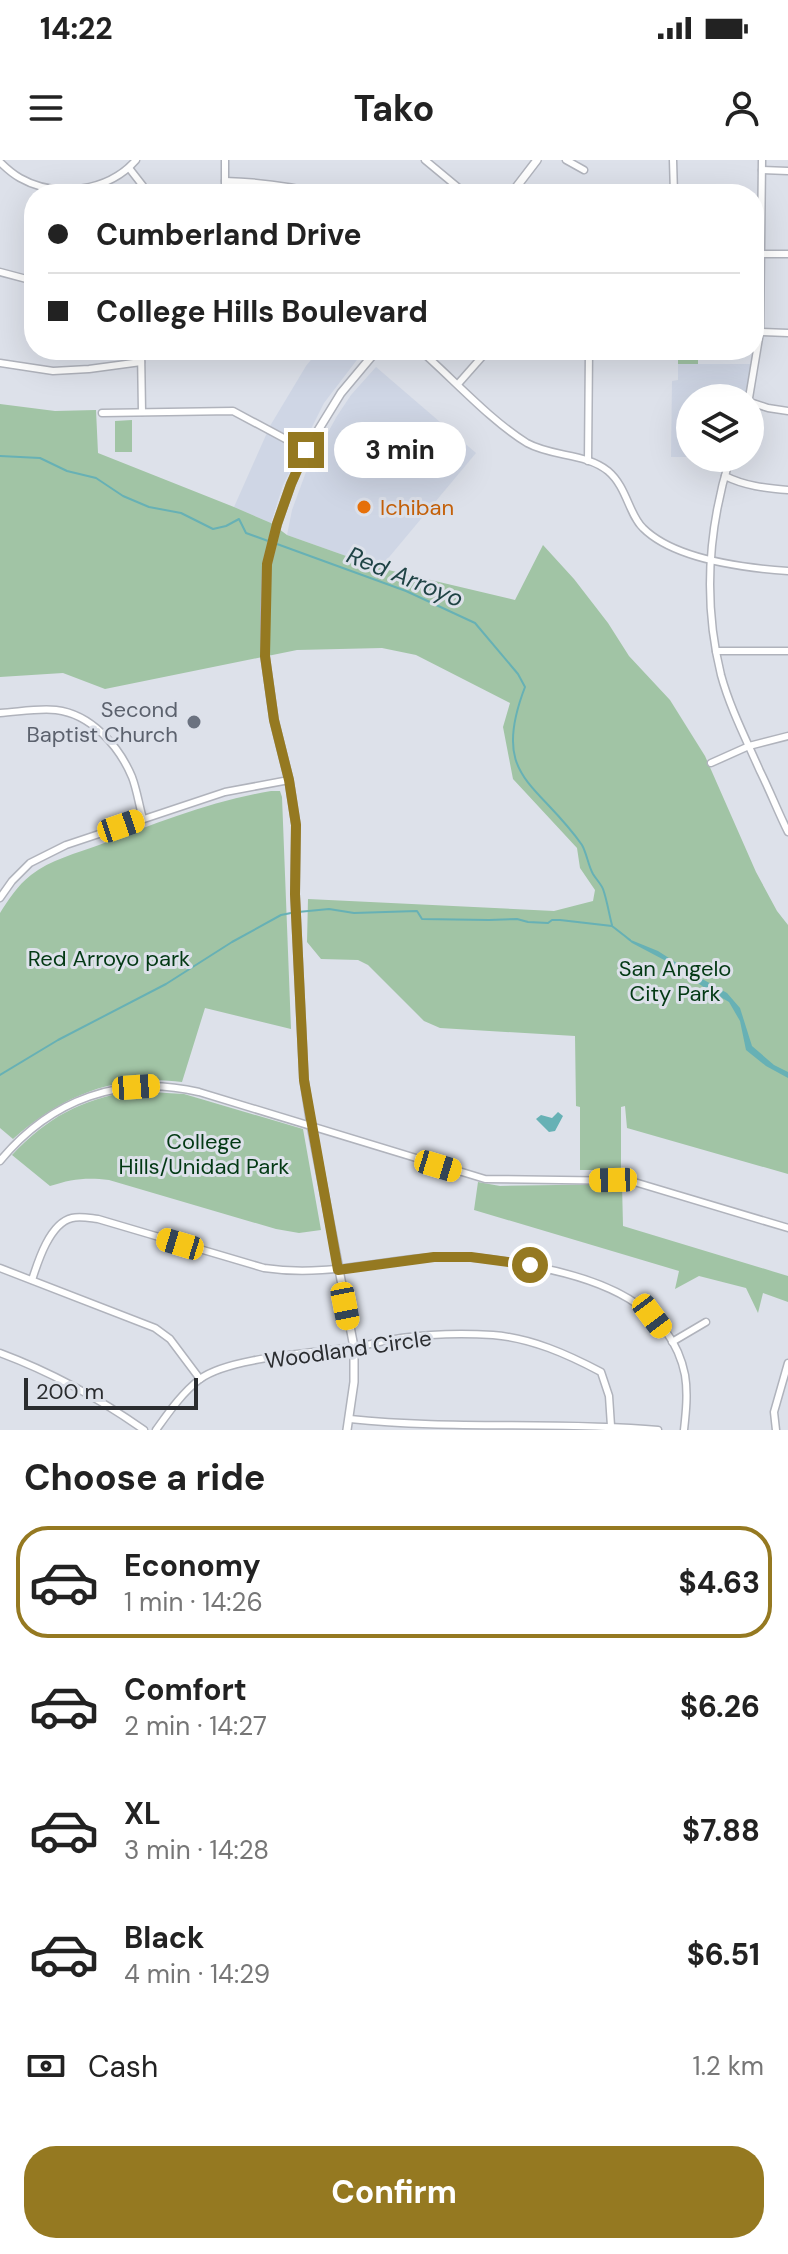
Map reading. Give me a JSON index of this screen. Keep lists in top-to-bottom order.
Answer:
{
  "streets": {
    "street": ["Woodland Circle"]
  },
  "water": ["Red Arroyo"],
  "parks": ["Red Arroyo park", "San Angelo City Park", "College Hills/Unidad Park"],
  "places": ["Ichiban", "Second Baptist Church"],
  "scale_bar": "200 m",
  "page": {
    "status": "14:22",
    "header": "Tako",
    "banner": ["Cumberland Drive", "College Hills Boulevard"],
    "bubble": "3 min",
    "scale": "200 m",
    "heading": "Choose a ride",
    "list": [
      {
        "name": "Economy",
        "note": "1 min · 14:26",
        "value": "$4.63"
      },
      {
        "name": "Comfort",
        "note": "2 min · 14:27",
        "value": "$6.26"
      },
      {
        "name": "XL",
        "note": "3 min · 14:28",
        "value": "$7.88"
      },
      {
        "name": "Black",
        "note": "4 min · 14:29",
        "value": "$6.51"
      }
    ],
    "pay": ["Cash", "1.2 km"],
    "buttons": "Confirm"
  }
}
